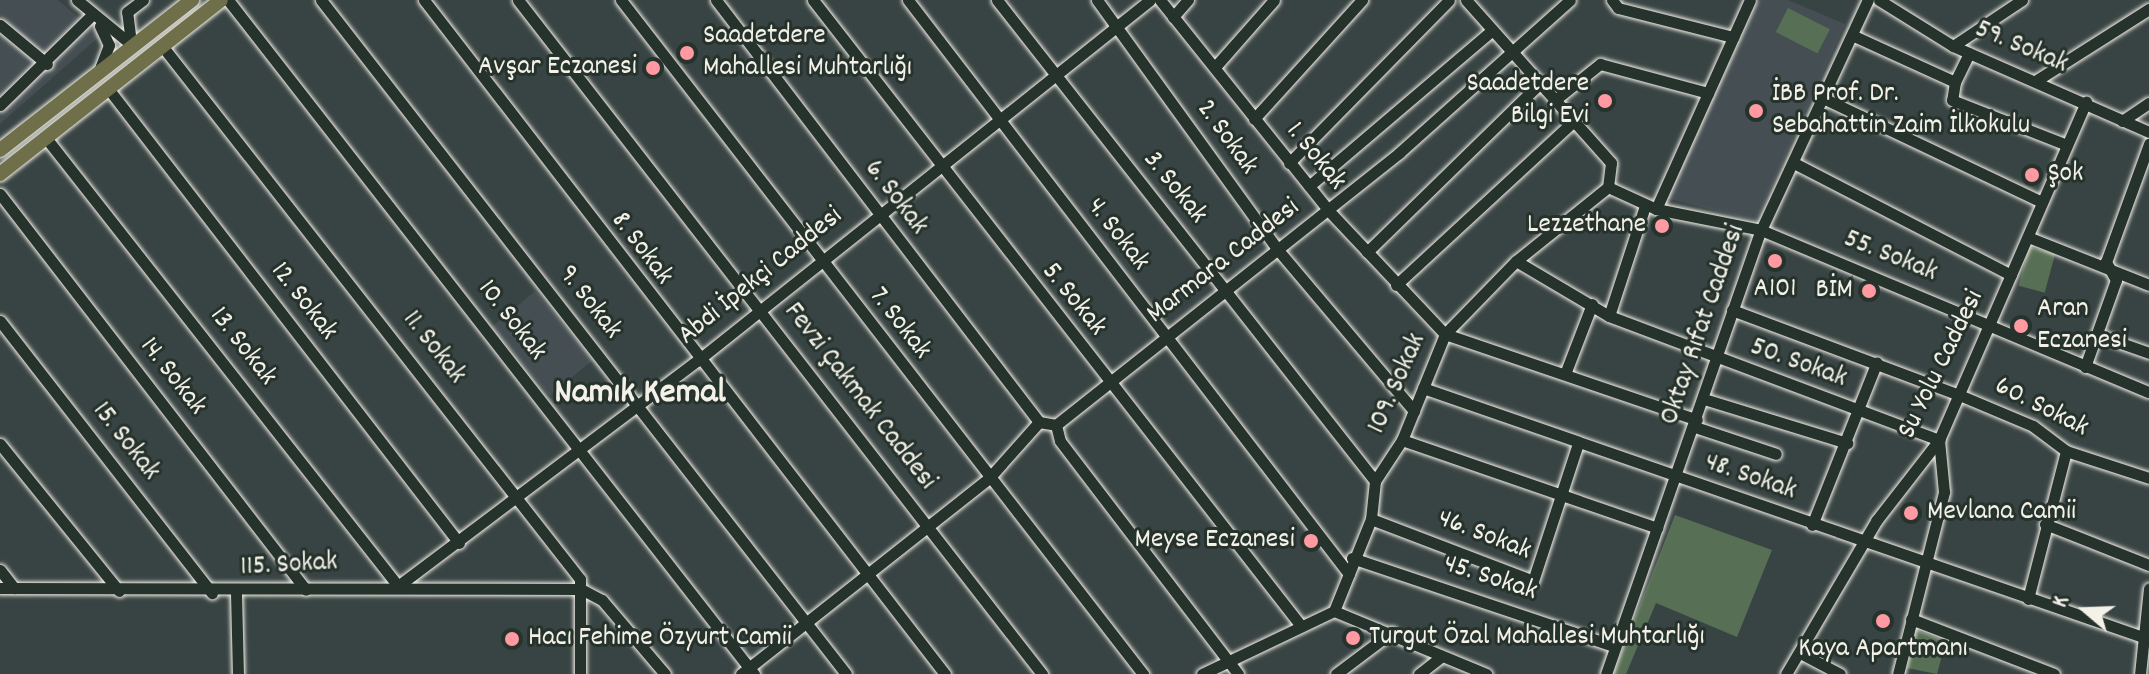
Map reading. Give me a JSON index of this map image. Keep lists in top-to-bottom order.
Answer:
{
  "streets": {
    "street": [
      "59. Sokak",
      "2. Sokak",
      "1. Sokak",
      "3. Sokak",
      "6. Sokak",
      "4. Sokak",
      "8. Sokak",
      "55. Sokak",
      "Marmara Caddesi",
      "Abdi İpekçi Caddesi",
      "5. Sokak",
      "12. Sokak",
      "9. Sokak",
      "10. Sokak",
      "7. Sokak",
      "Oktay Rıfat Caddesi",
      "13. Sokak",
      "11. Sokak",
      "50. Sokak",
      "Su Yolu Caddesi",
      "14. Sokak",
      "109. Sokak",
      "Fevzi Çakmak Caddesi",
      "60. Sokak",
      "15. Sokak",
      "48. Sokak",
      "46. Sokak",
      "115. Sokak",
      "45. Sokak"
    ]
  },
  "crossings": [
    ["59. Sokak", "Su Yolu Caddesi"],
    ["2. Sokak", "Marmara Caddesi"],
    ["2. Sokak", "Abdi İpekçi Caddesi"],
    ["2. Sokak", "109. Sokak"],
    ["1. Sokak", "Marmara Caddesi"],
    ["1. Sokak", "109. Sokak"],
    ["3. Sokak", "Marmara Caddesi"],
    ["3. Sokak", "Abdi İpekçi Caddesi"],
    ["3. Sokak", "109. Sokak"],
    ["6. Sokak", "Abdi İpekçi Caddesi"],
    ["4. Sokak", "Marmara Caddesi"],
    ["4. Sokak", "Abdi İpekçi Caddesi"],
    ["4. Sokak", "109. Sokak"],
    ["8. Sokak", "Abdi İpekçi Caddesi"],
    ["55. Sokak", "Oktay Rıfat Caddesi"],
    ["55. Sokak", "Su Yolu Caddesi"],
    ["55. Sokak", "109. Sokak"],
    ["Marmara Caddesi", "5. Sokak"],
    ["Abdi İpekçi Caddesi", "5. Sokak"],
    ["Abdi İpekçi Caddesi", "12. Sokak"],
    ["Abdi İpekçi Caddesi", "9. Sokak"],
    ["Abdi İpekçi Caddesi", "10. Sokak"],
    ["Abdi İpekçi Caddesi", "7. Sokak"],
    ["Abdi İpekçi Caddesi", "13. Sokak"],
    ["Abdi İpekçi Caddesi", "11. Sokak"],
    ["Abdi İpekçi Caddesi", "Fevzi Çakmak Caddesi"],
    ["Abdi İpekçi Caddesi", "115. Sokak"],
    ["Oktay Rıfat Caddesi", "50. Sokak"],
    ["Oktay Rıfat Caddesi", "60. Sokak"],
    ["Oktay Rıfat Caddesi", "48. Sokak"],
    ["Oktay Rıfat Caddesi", "45. Sokak"],
    ["13. Sokak", "115. Sokak"],
    ["11. Sokak", "115. Sokak"],
    ["50. Sokak", "Su Yolu Caddesi"],
    ["50. Sokak", "109. Sokak"],
    ["Su Yolu Caddesi", "60. Sokak"],
    ["Su Yolu Caddesi", "48. Sokak"],
    ["14. Sokak", "115. Sokak"],
    ["109. Sokak", "48. Sokak"],
    ["109. Sokak", "46. Sokak"],
    ["109. Sokak", "45. Sokak"],
    ["15. Sokak", "115. Sokak"],
    ["48. Sokak", "46. Sokak"]
  ],
  "districts": ["Namık Kemal"],
  "places": [
    "Saadetdere Mahallesi Muhtarlığı",
    "Avşar Eczanesi",
    "Saadetdere Bilgi Evi",
    "İBB Prof. Dr. Sebahattin Zaim İlkokulu",
    "Şok",
    "Lezzethane",
    "A101",
    "BİM",
    "Aran Eczanesi",
    "Mevlana Camii",
    "Meyse Eczanesi",
    "Kaya Apartmanı",
    "Turgut Özal Mahallesi Muhtarlığı",
    "Hacı Fehime Özyurt Camii"
  ],
  "north": "left"
}
